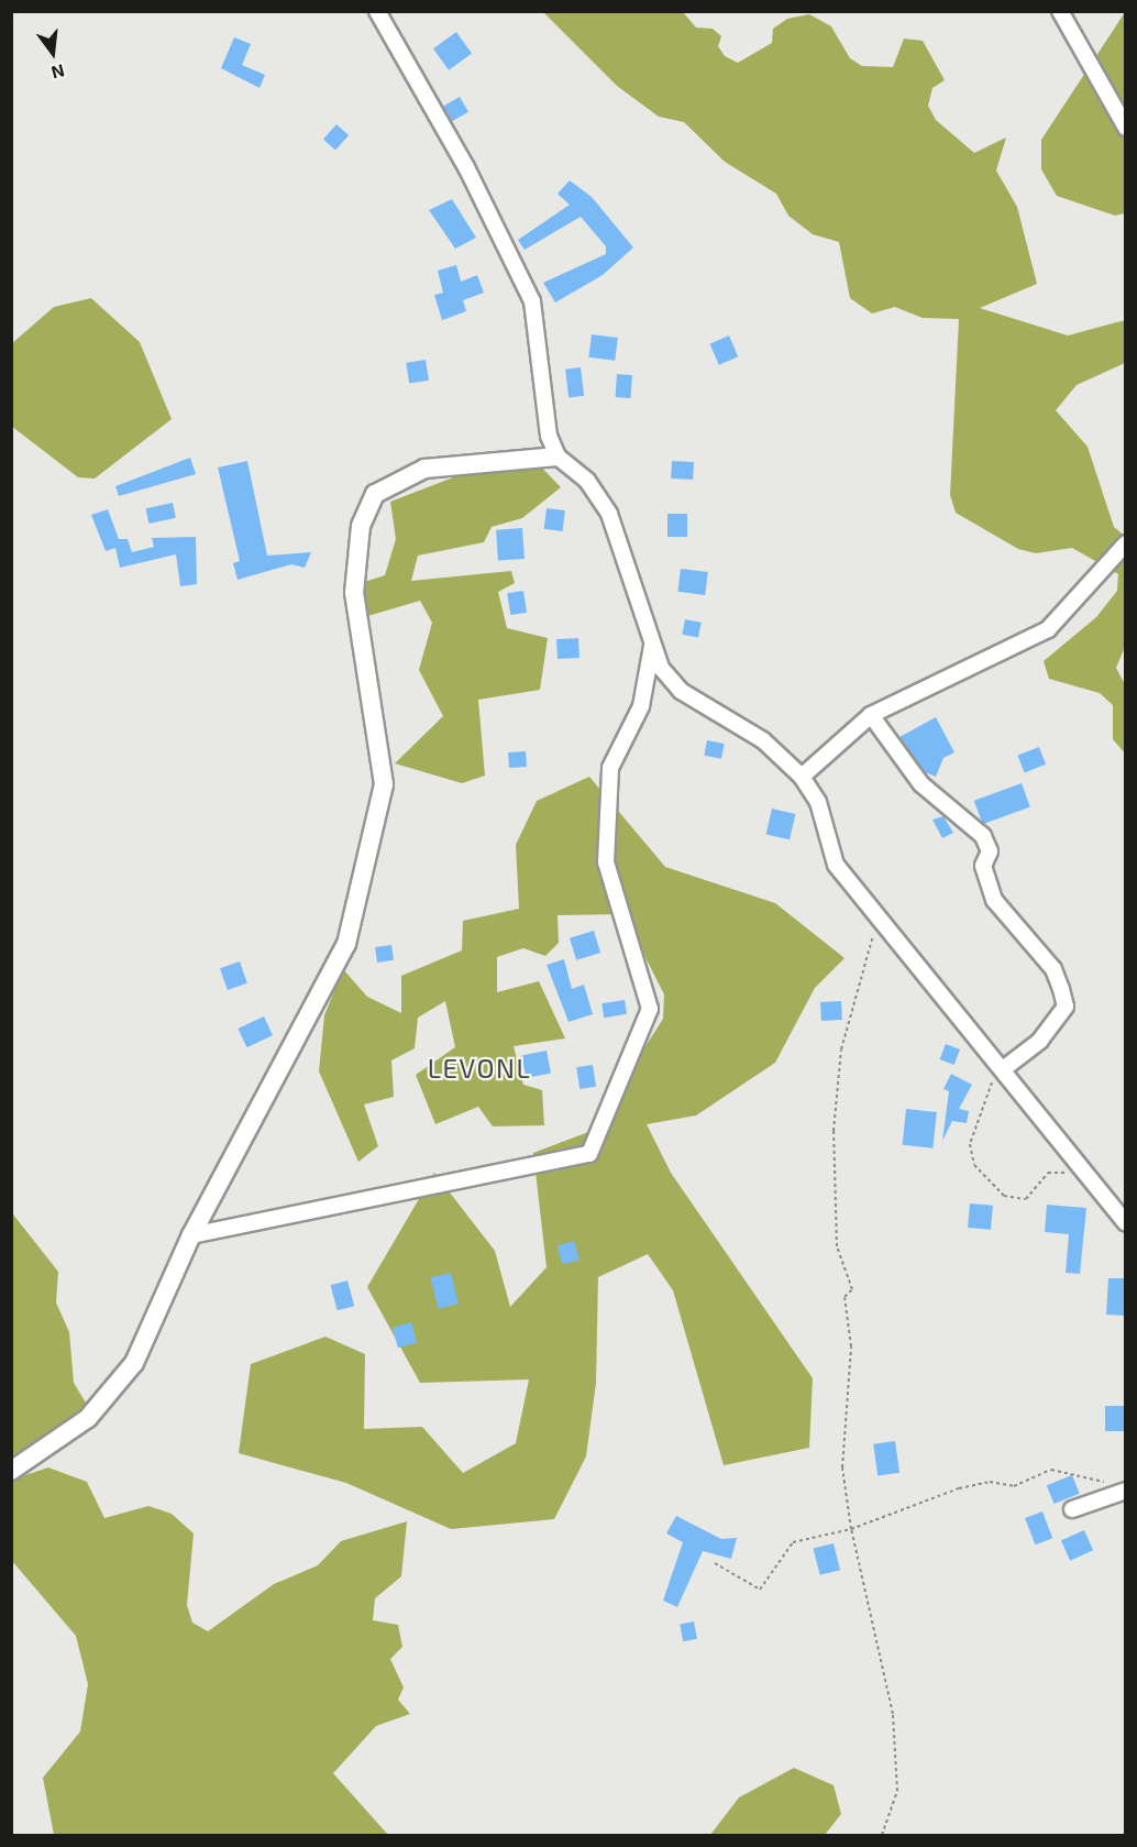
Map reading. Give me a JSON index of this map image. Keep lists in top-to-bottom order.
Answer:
{
  "districts": ["LEVONL"],
  "north": "bottom"
}
